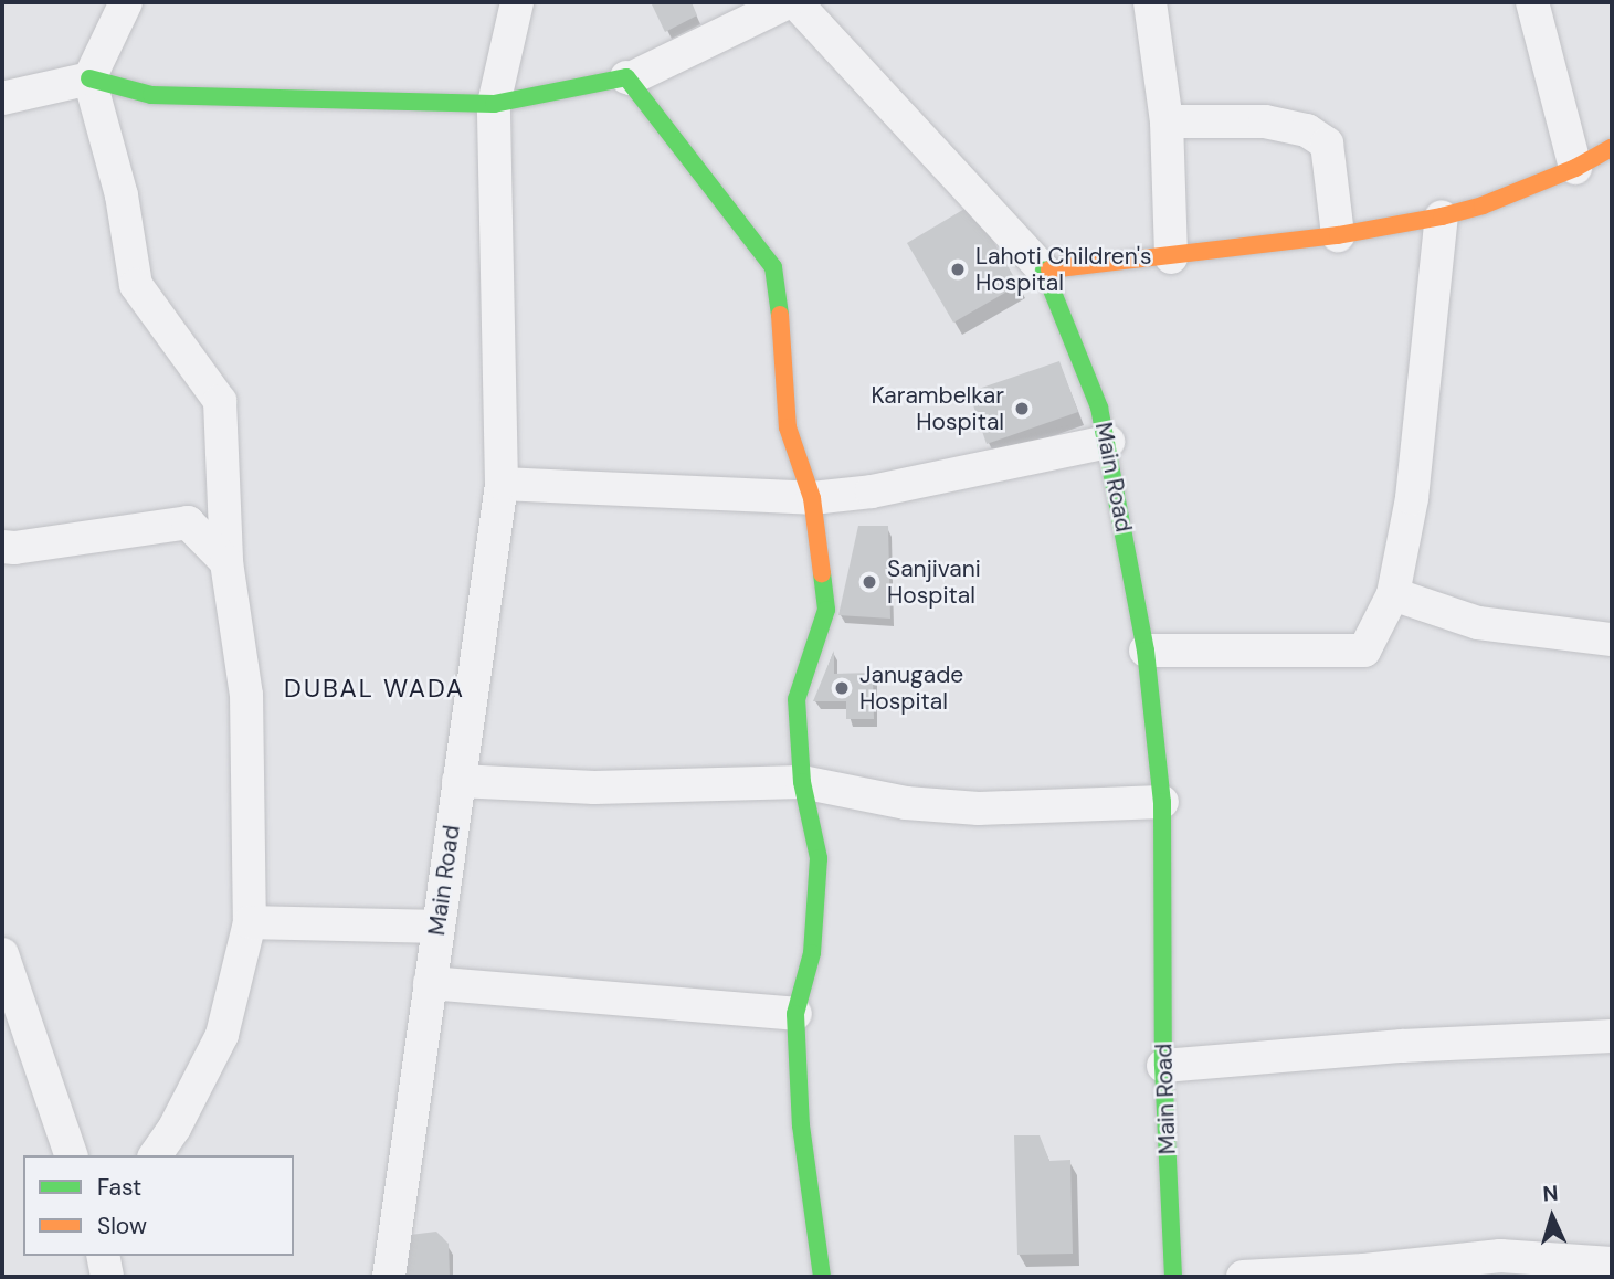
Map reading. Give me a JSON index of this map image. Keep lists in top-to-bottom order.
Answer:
{
  "streets": {
    "street": ["Main Road"]
  },
  "districts": ["DUBAL WADA"],
  "places": [
    "Lahoti Children's Hospital",
    "Karambelkar Hospital",
    "Sanjivani Hospital",
    "Janugade Hospital"
  ],
  "legend": ["Fast", "Slow"],
  "north": "top"
}
